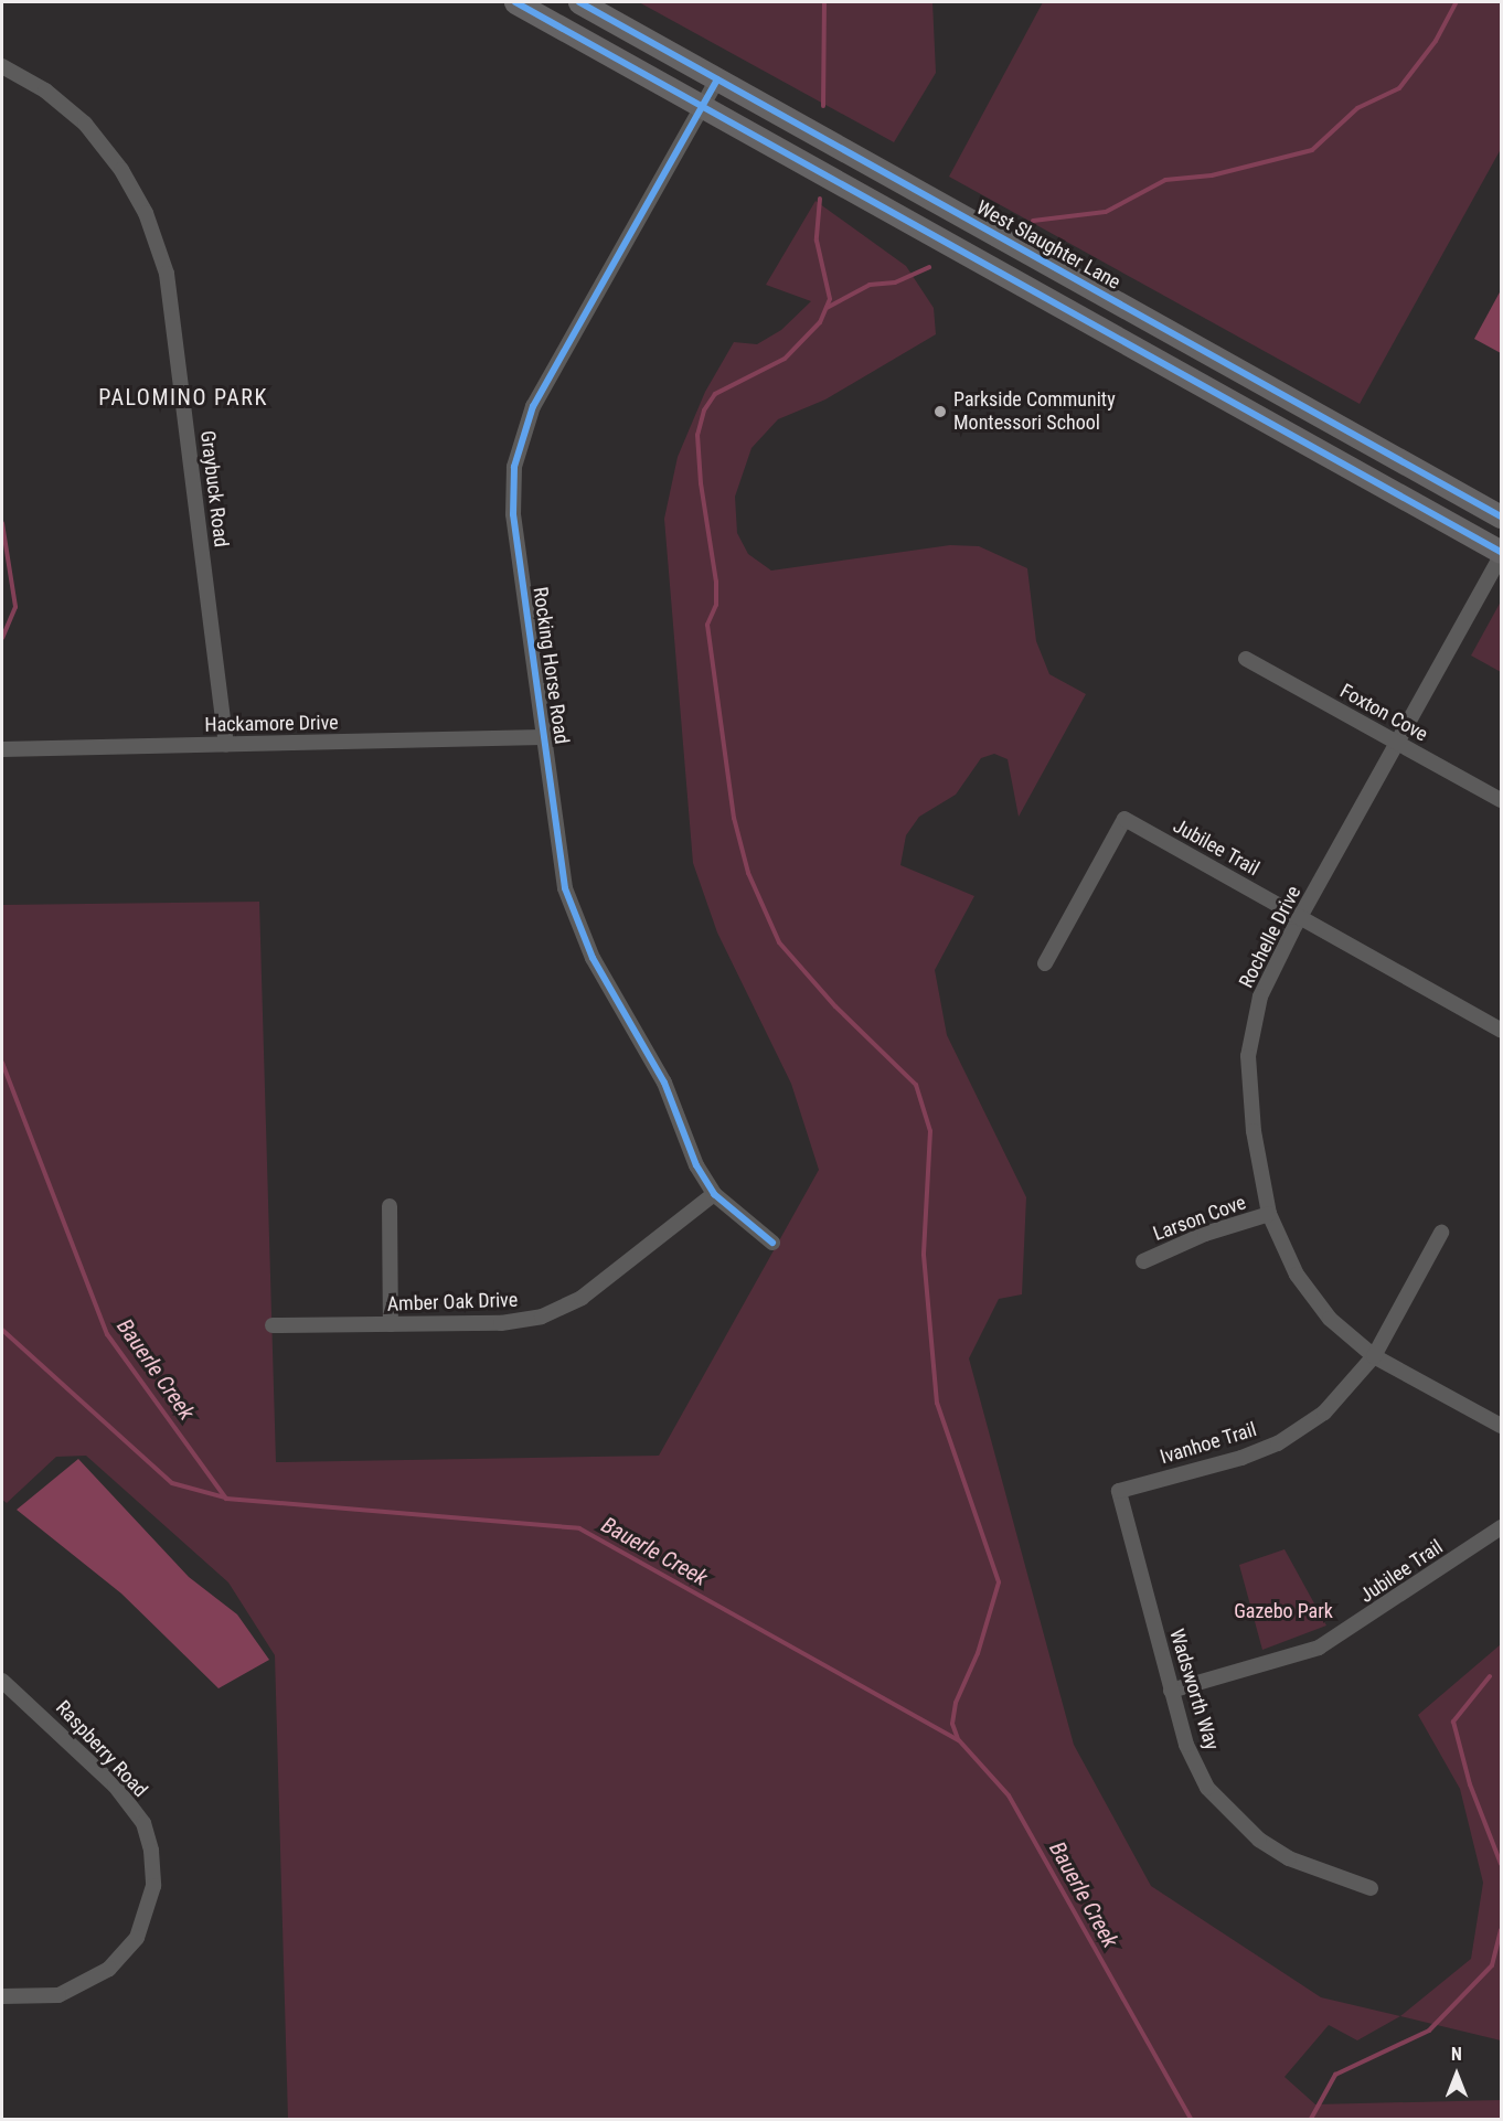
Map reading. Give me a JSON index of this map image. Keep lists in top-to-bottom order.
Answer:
{
  "streets": {
    "main road": ["West Slaughter Lane"],
    "street": [
      "Graybuck Road",
      "Rocking Horse Road",
      "Foxton Cove",
      "Hackamore Drive",
      "Jubilee Trail",
      "Rochelle Drive",
      "Larson Cove",
      "Amber Oak Drive",
      "Ivanhoe Trail",
      "Wadsworth Way",
      "Raspberry Road"
    ]
  },
  "crossings": [
    ["West Slaughter Lane", "Rocking Horse Road"],
    ["Graybuck Road", "Hackamore Drive"],
    ["Rocking Horse Road", "Hackamore Drive"],
    ["Rocking Horse Road", "Amber Oak Drive"],
    ["Foxton Cove", "Rochelle Drive"],
    ["Jubilee Trail", "Rochelle Drive"],
    ["Jubilee Trail", "Wadsworth Way"],
    ["Rochelle Drive", "Larson Cove"],
    ["Rochelle Drive", "Ivanhoe Trail"],
    ["Ivanhoe Trail", "Wadsworth Way"]
  ],
  "districts": ["PALOMINO PARK"],
  "water": ["Bauerle Creek"],
  "parks": ["Gazebo Park"],
  "places": ["Parkside Community Montessori School"],
  "north": "top"
}
